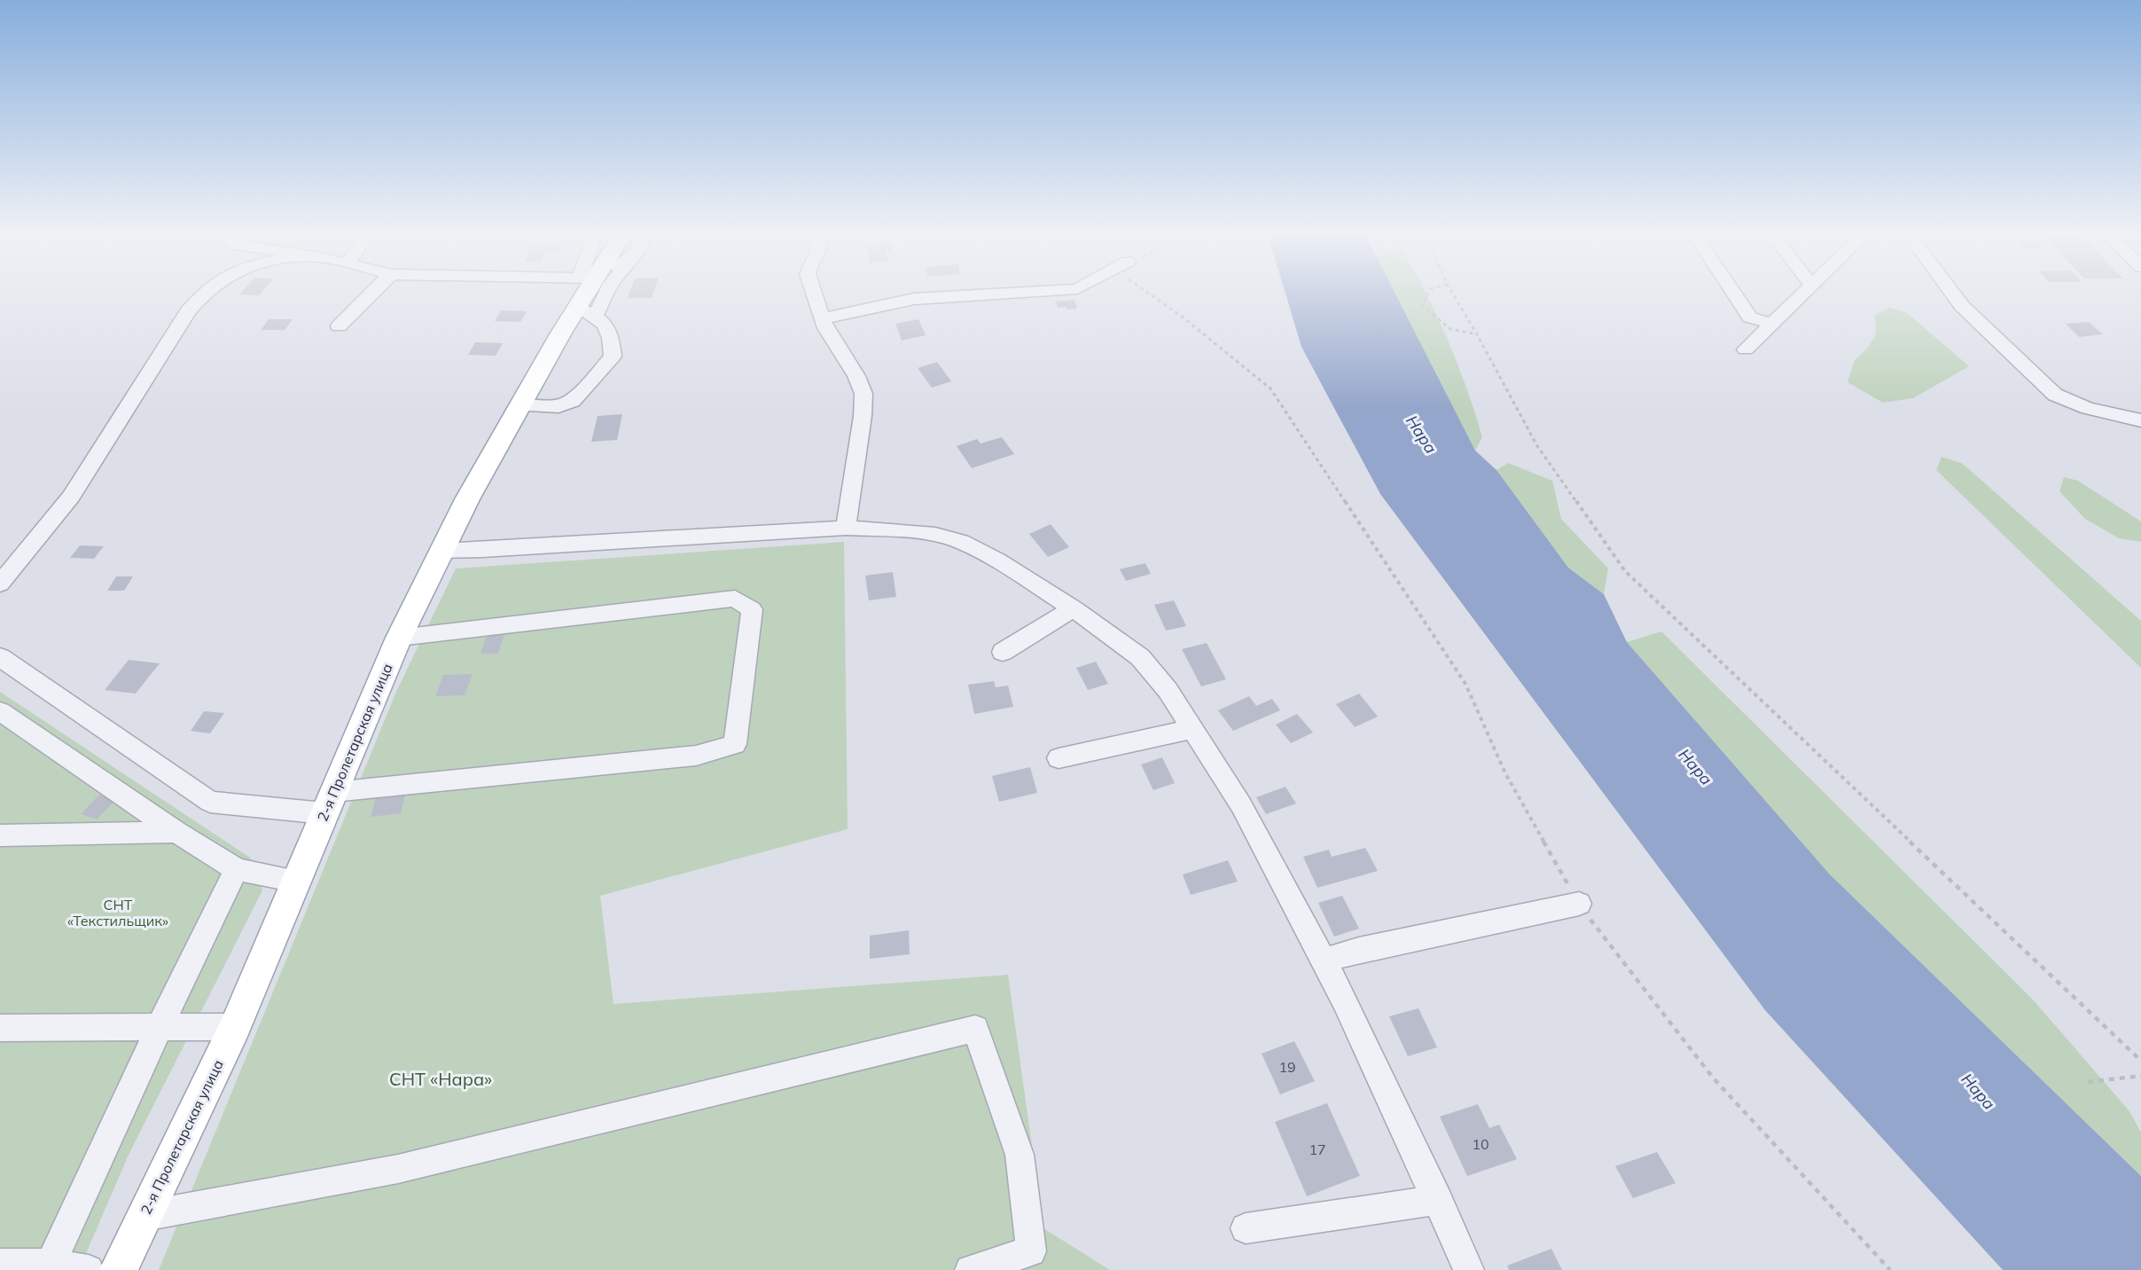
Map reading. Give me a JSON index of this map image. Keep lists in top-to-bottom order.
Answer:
{
  "streets": {
    "main road": ["2-я Пролетарская улица"]
  },
  "water": ["Нара"],
  "parks": ["СНТ «Текстильщик»", "СНТ «Нара»"],
  "house_numbers": ["19", "10", "17"]
}
